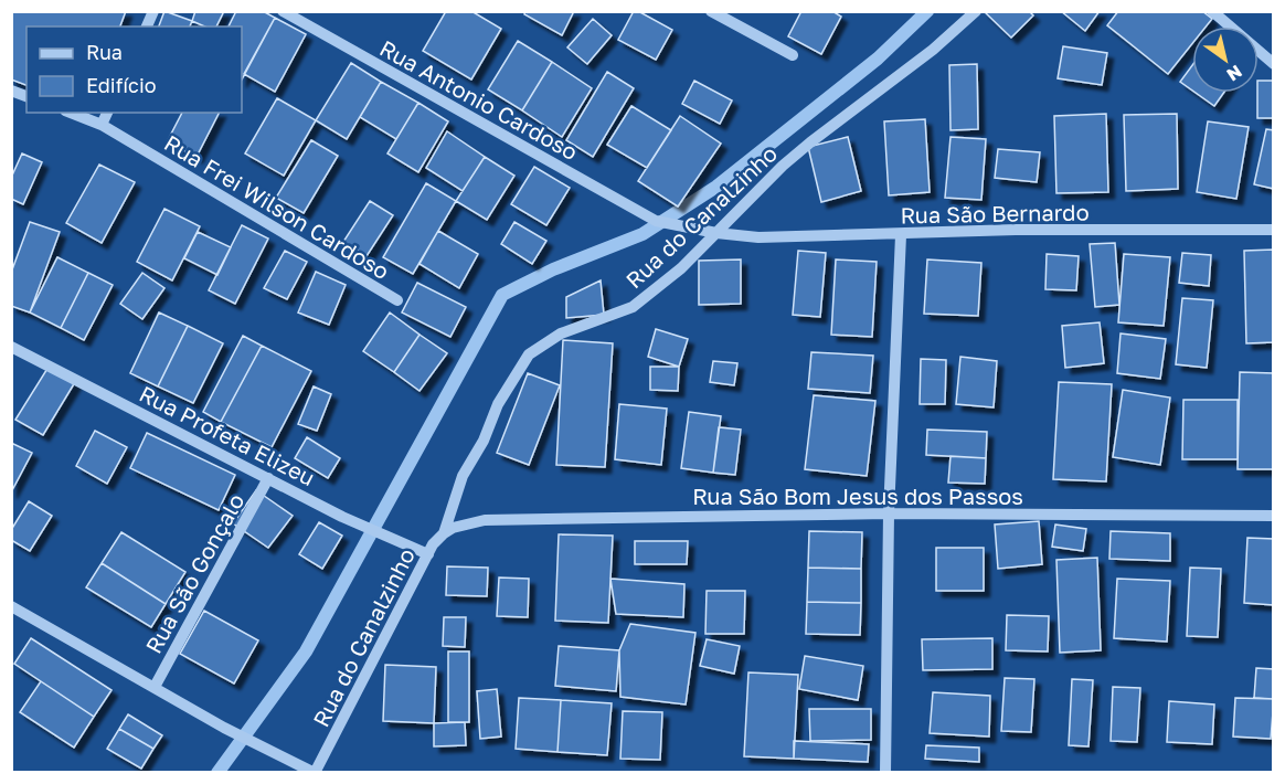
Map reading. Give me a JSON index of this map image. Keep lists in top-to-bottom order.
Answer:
{
  "streets": {
    "street": [
      "Rua Antonio Cardoso",
      "Rua Frei Wilson Cardoso",
      "Rua São Bernardo",
      "Rua do Canalzinho",
      "Rua Profeta Elizeu",
      "Rua São Bom Jesus dos Passos",
      "Rua São Gonçalo"
    ]
  },
  "crossings": [
    ["Rua Antonio Cardoso", "Rua São Bernardo"],
    ["Rua São Bernardo", "Rua do Canalzinho"],
    ["Rua do Canalzinho", "Rua Profeta Elizeu"],
    ["Rua do Canalzinho", "Rua São Bom Jesus dos Passos"],
    ["Rua Profeta Elizeu", "Rua São Gonçalo"]
  ],
  "legend": ["Rua", "Edifício"],
  "north": "bottom right"
}
